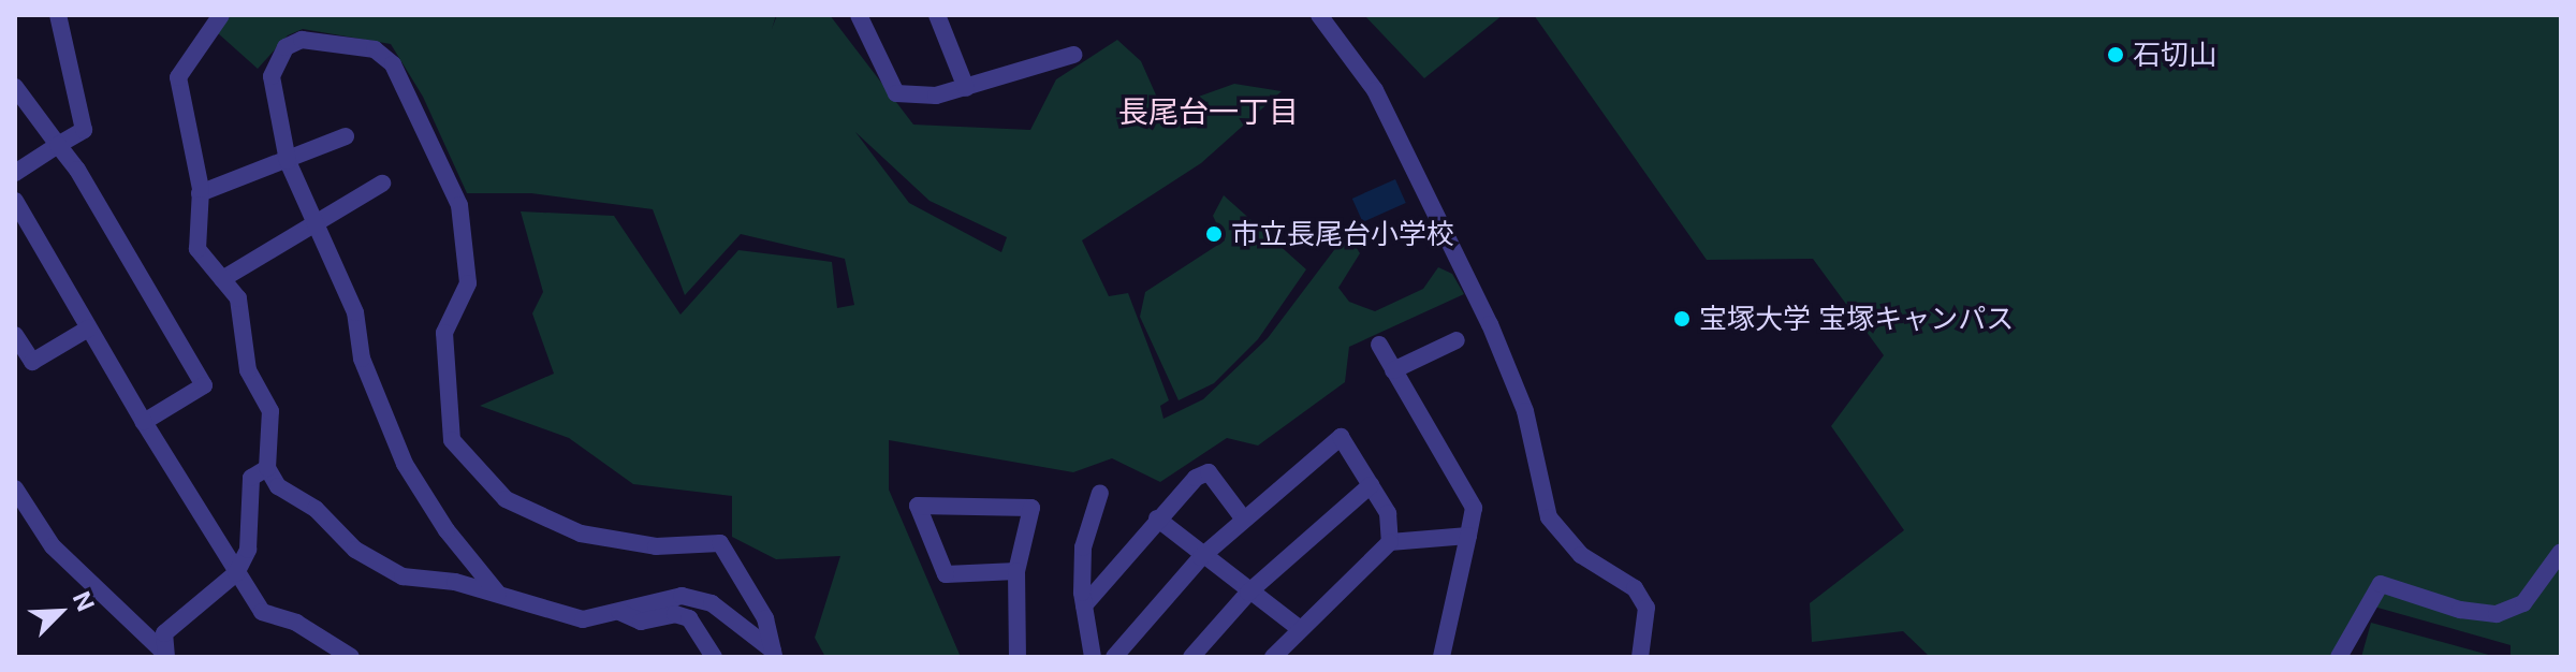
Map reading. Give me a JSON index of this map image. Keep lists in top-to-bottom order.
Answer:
{
  "districts": ["長尾台一丁目"],
  "places": ["石切山", "市立長尾台小学校", "宝塚大学 宝塚キャンパス"],
  "north": "top right"
}
